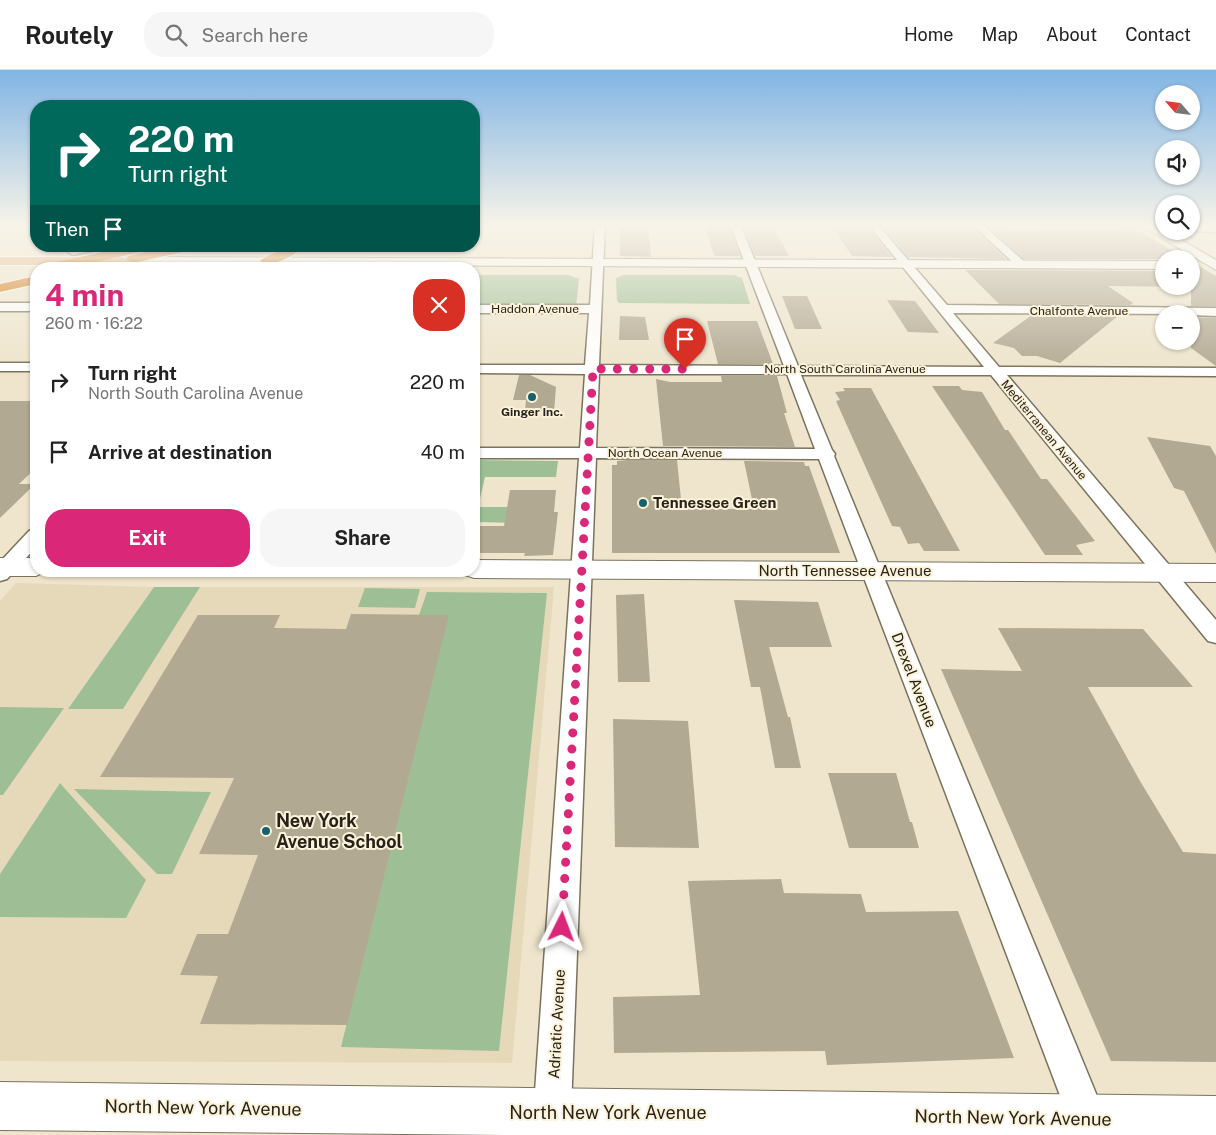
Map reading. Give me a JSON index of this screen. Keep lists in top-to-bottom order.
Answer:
{
  "streets": {
    "street": [
      "Haddon Avenue",
      "Chalfonte Avenue",
      "North South Carolina Avenue",
      "Mediterranean Avenue",
      "North Ocean Avenue",
      "North Tennessee Avenue",
      "Drexel Avenue",
      "Adriatic Avenue",
      "North New York Avenue"
    ]
  },
  "crossings": [
    ["Haddon Avenue", "Adriatic Avenue"],
    ["Chalfonte Avenue", "Mediterranean Avenue"],
    ["North South Carolina Avenue", "Mediterranean Avenue"],
    ["North South Carolina Avenue", "Drexel Avenue"],
    ["North South Carolina Avenue", "Adriatic Avenue"],
    ["Mediterranean Avenue", "North Tennessee Avenue"],
    ["North Ocean Avenue", "Drexel Avenue"],
    ["North Ocean Avenue", "Adriatic Avenue"],
    ["North Tennessee Avenue", "Drexel Avenue"],
    ["North Tennessee Avenue", "Adriatic Avenue"],
    ["Drexel Avenue", "North New York Avenue"],
    ["Adriatic Avenue", "North New York Avenue"]
  ],
  "places": ["Ginger Inc.", "Tennessee Green", "New York Avenue School"],
  "north": "top left",
  "page": {
    "header": "Routely",
    "search": "Search here",
    "nav": [
      "Home",
      "Map",
      "About",
      "Contact"
    ],
    "map_buttons": ["+", "−"],
    "turn": ["220 m", "Turn right"],
    "then": "Then",
    "heading": ["4 min", "260 m · 16:22"],
    "list": [
      {
        "name": "Turn right",
        "note": "North South Carolina Avenue",
        "value": "220 m"
      },
      {
        "name": "Arrive at destination",
        "value": "40 m"
      }
    ],
    "buttons": ["Exit", "Share"]
  }
}
